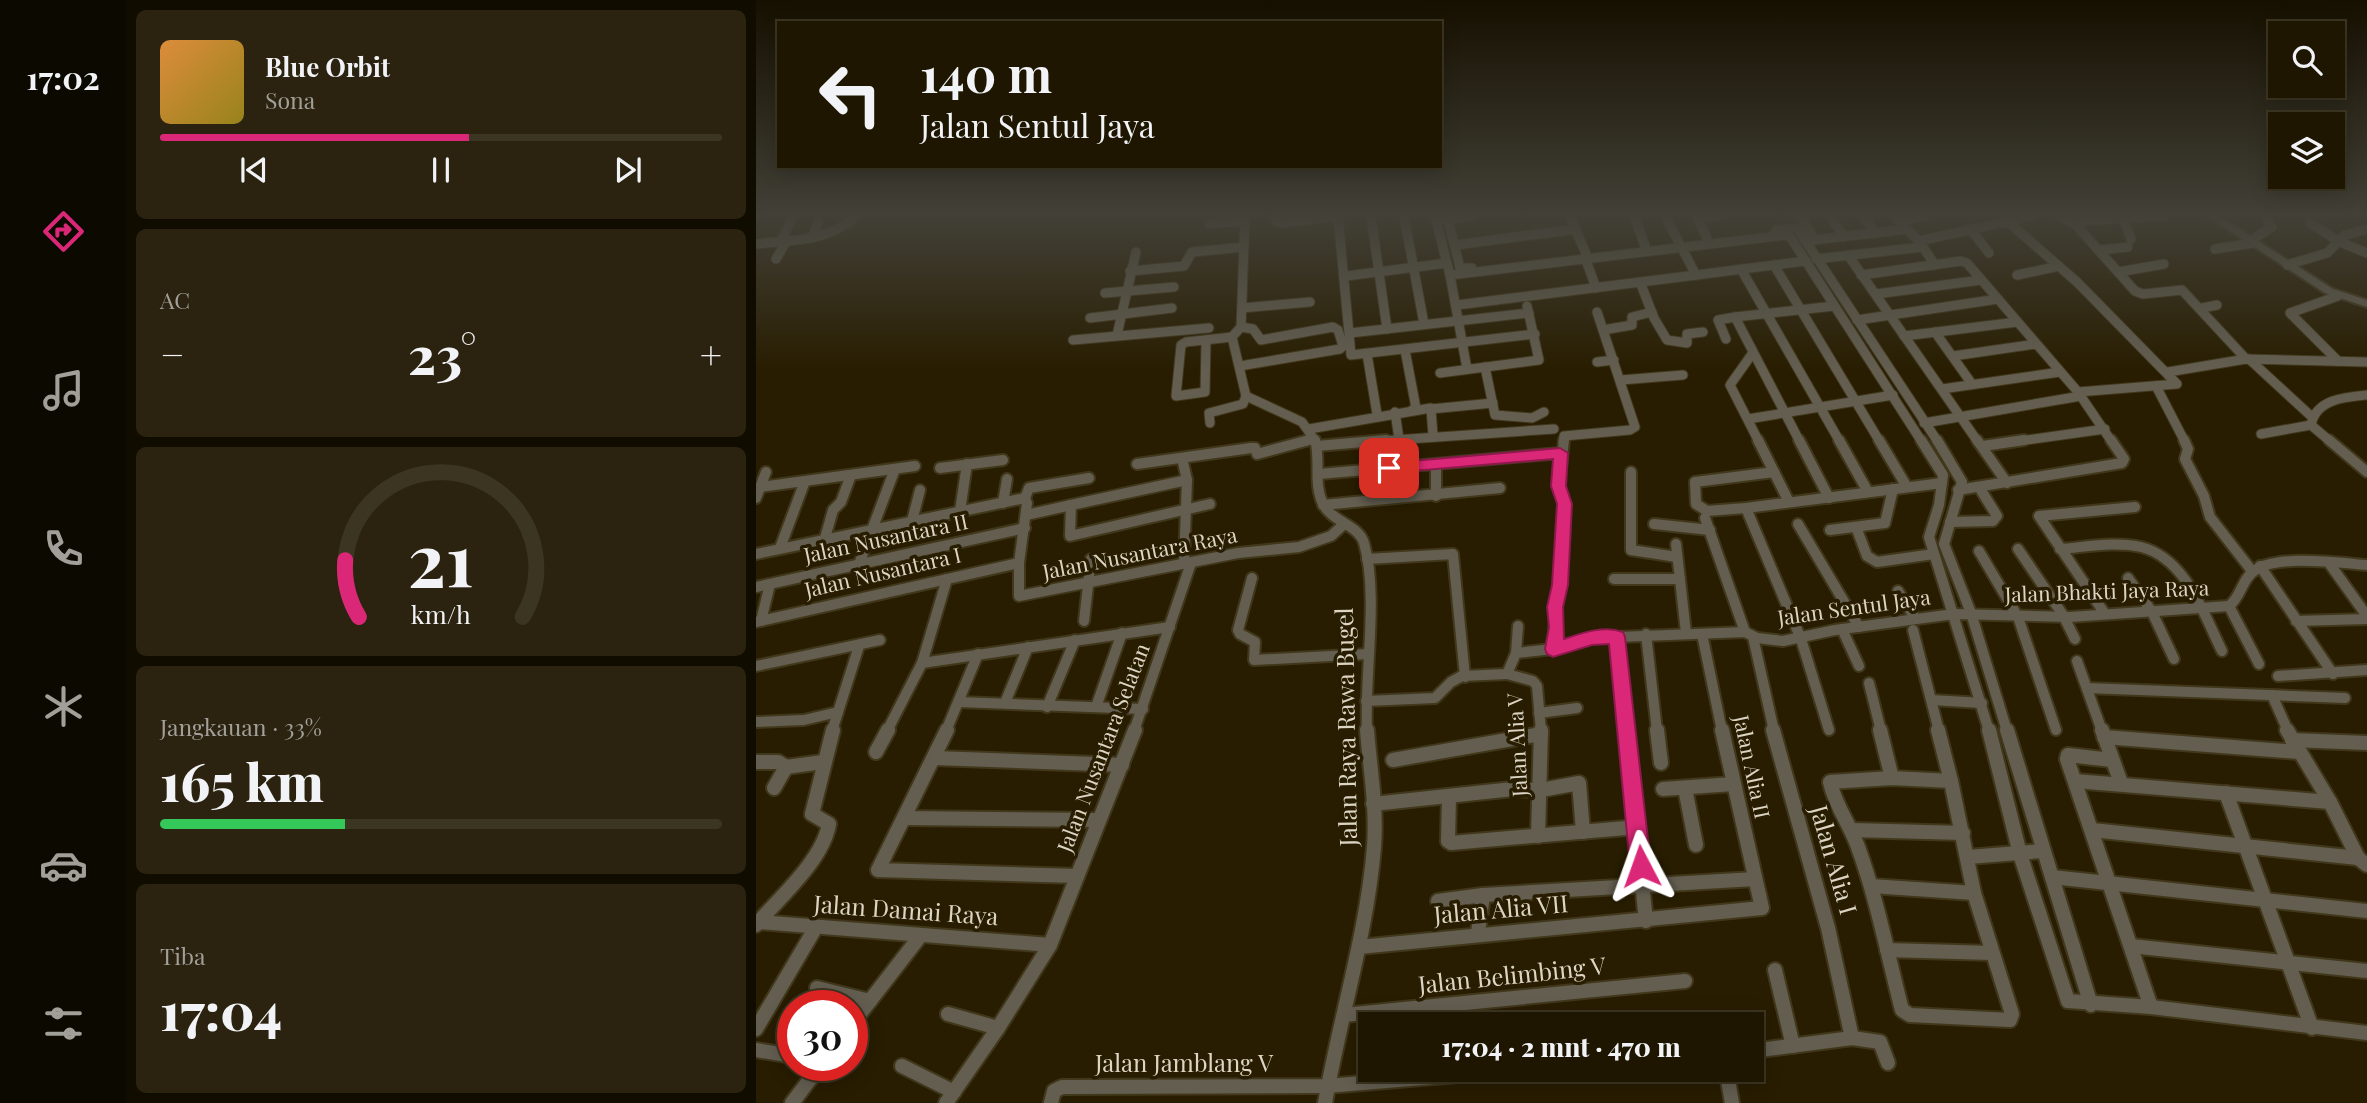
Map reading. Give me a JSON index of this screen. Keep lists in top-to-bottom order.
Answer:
{
  "streets": {
    "street": [
      "Jalan Nusantara II",
      "Jalan Nusantara Raya",
      "Jalan Nusantara I",
      "Jalan Bhakti Jaya Raya",
      "Jalan Sentul Jaya",
      "Jalan Raya Rawa Bugel",
      "Jalan Alia V",
      "Jalan Nusantara Selatan",
      "Jalan Alia II",
      "Jalan Alia I",
      "Jalan Alia VII",
      "Jalan Damai Raya",
      "Jalan Belimbing V",
      "Jalan Jamblang V"
    ]
  },
  "crossings": [
    ["Jalan Nusantara II", "Jalan Nusantara Raya"],
    ["Jalan Nusantara Raya", "Jalan Nusantara I"],
    ["Jalan Nusantara Raya", "Jalan Raya Rawa Bugel"],
    ["Jalan Nusantara Raya", "Jalan Nusantara Selatan"],
    ["Jalan Bhakti Jaya Raya", "Jalan Sentul Jaya"],
    ["Jalan Sentul Jaya", "Jalan Alia II"],
    ["Jalan Sentul Jaya", "Jalan Alia I"],
    ["Jalan Raya Rawa Bugel", "Jalan Alia VII"],
    ["Jalan Raya Rawa Bugel", "Jalan Belimbing V"],
    ["Jalan Raya Rawa Bugel", "Jalan Jamblang V"],
    ["Jalan Nusantara Selatan", "Jalan Damai Raya"],
    ["Jalan Alia II", "Jalan Alia VII"]
  ],
  "page": {
    "tabs": "17:02",
    "turn": ["140 m", "Jalan Sentul Jaya"],
    "song": ["Blue Orbit", "Sona"],
    "tile": [
      "AC",
      ["Jangkauan · 33%", "165 km"],
      ["Tiba", "17:04"]
    ],
    "heat": ["−", "23°", "+"],
    "limit": "30",
    "trip": "17:04 · 2 mnt · 470 m",
    "gauge": ["21", "km/h"]
  }
}
